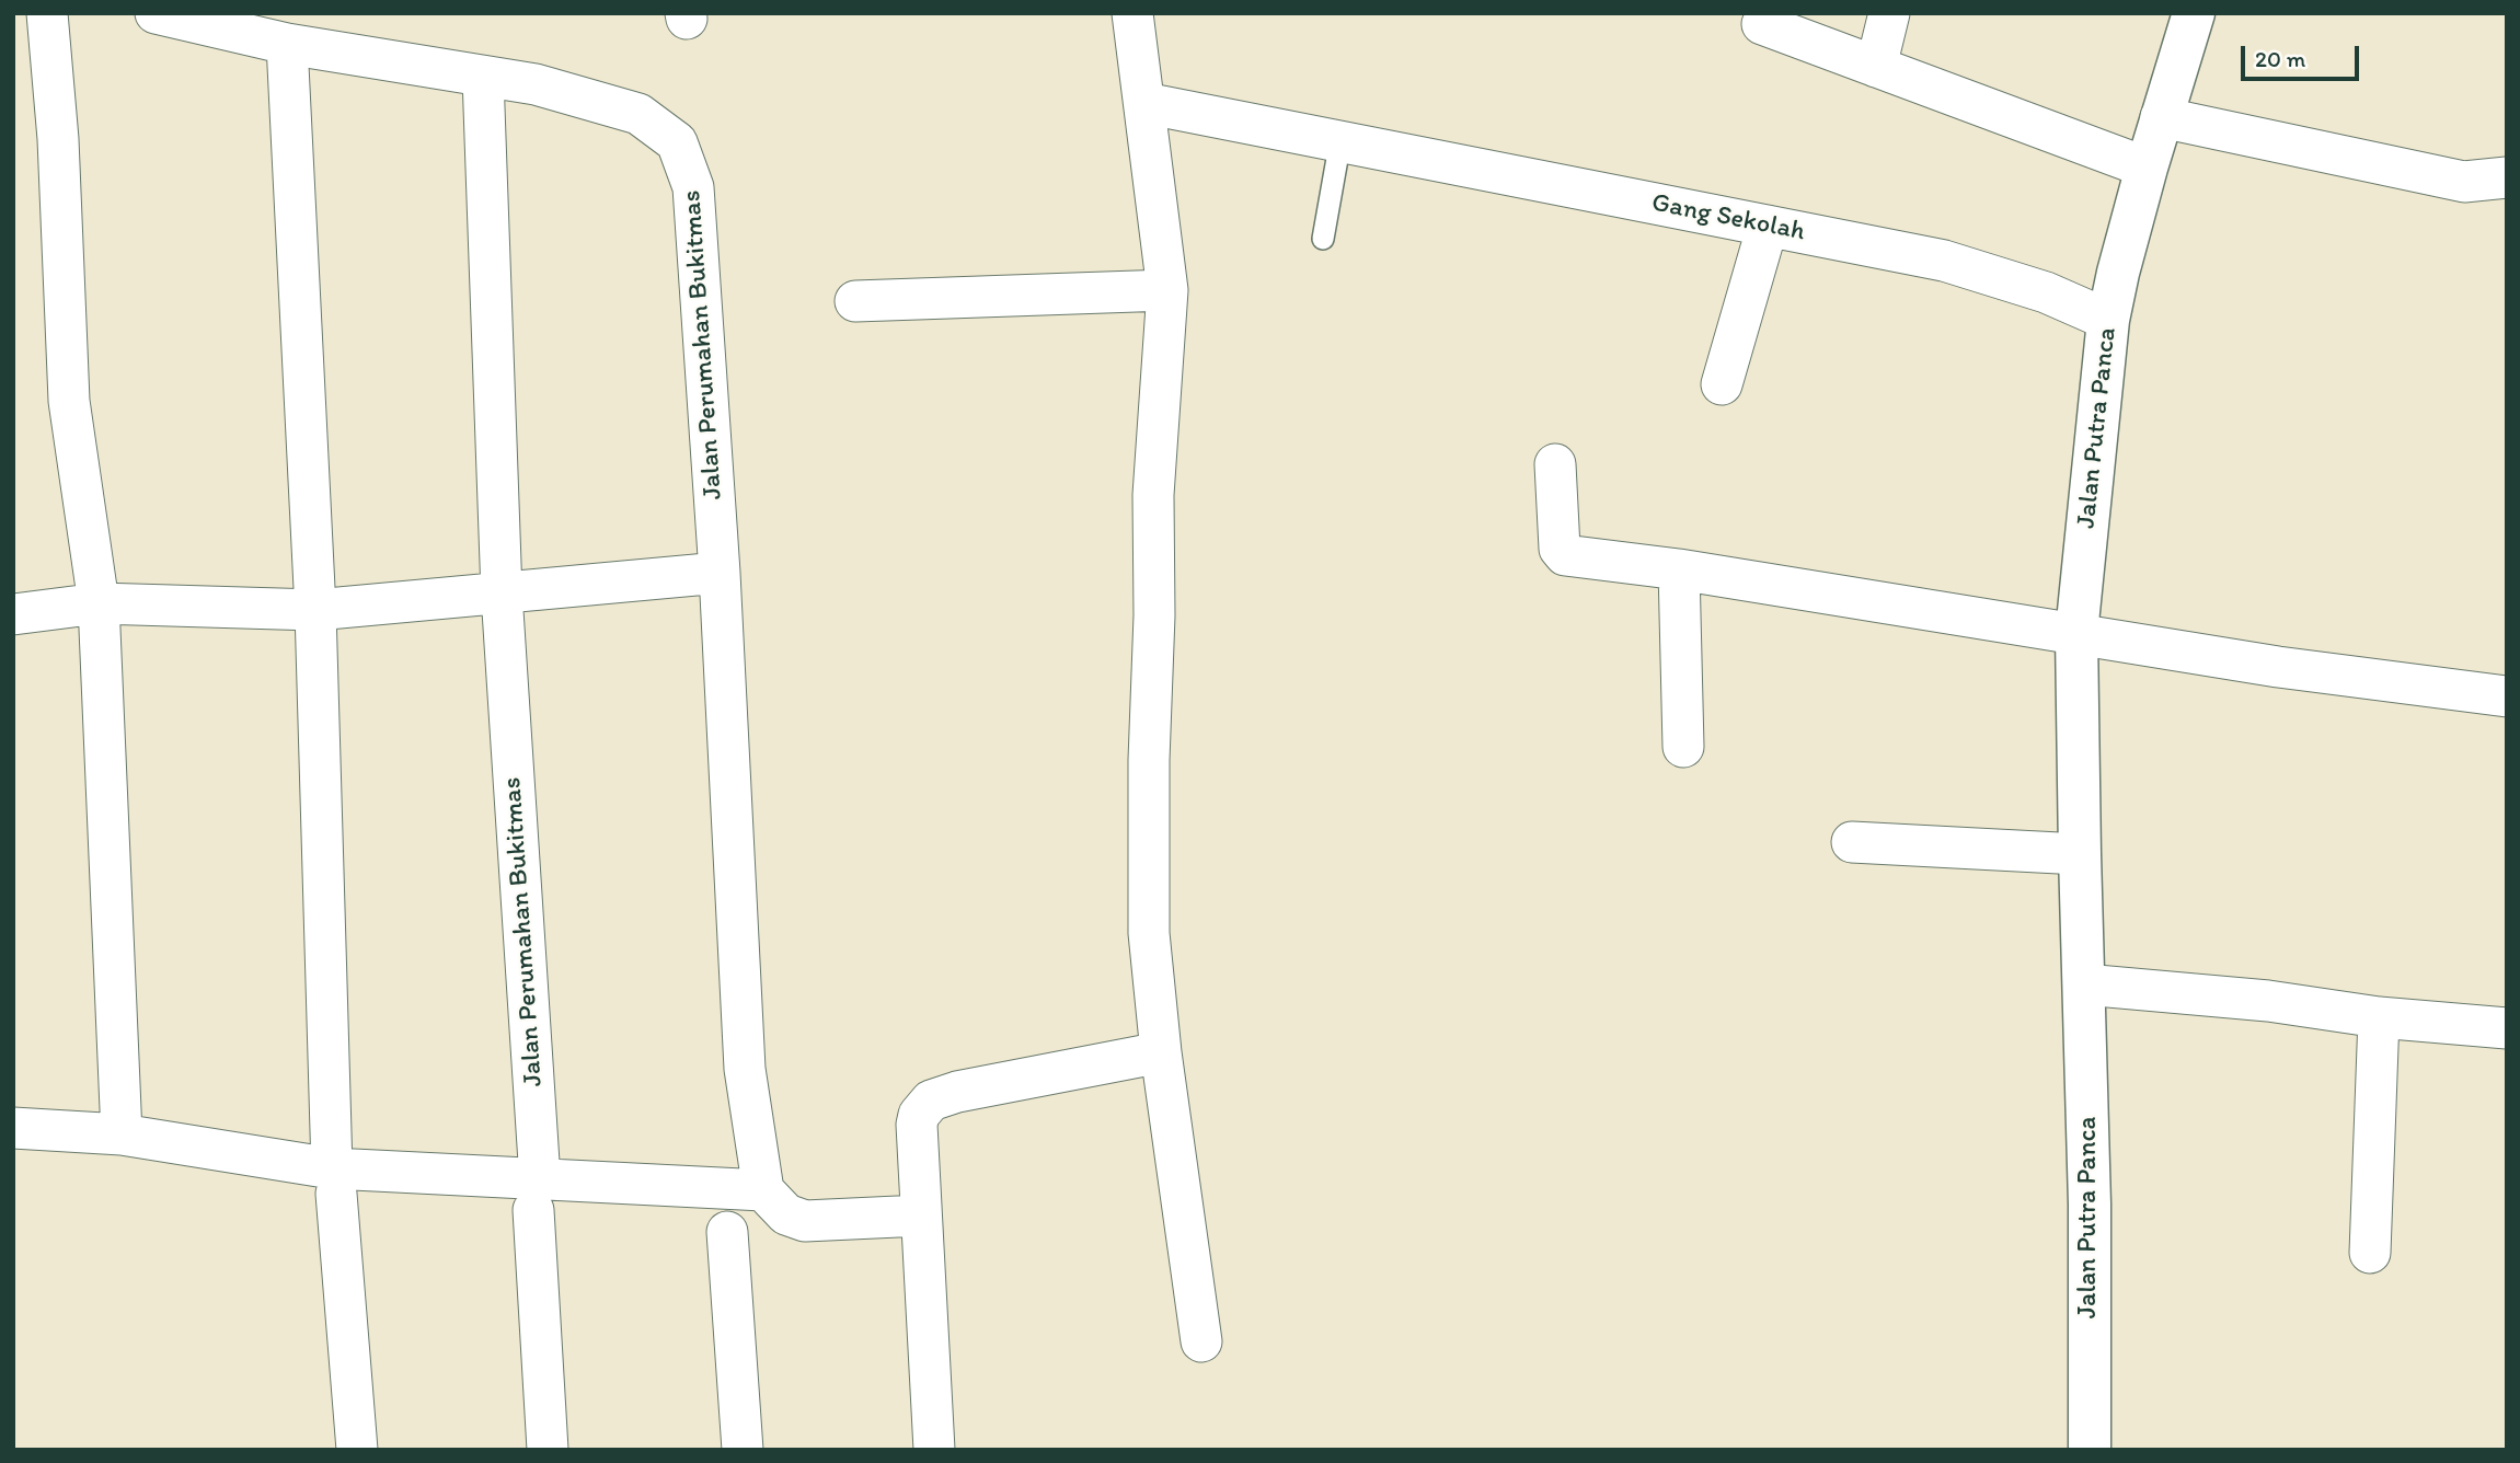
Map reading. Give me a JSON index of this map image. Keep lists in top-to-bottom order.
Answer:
{
  "streets": {
    "street": ["Gang Sekolah", "Jalan Perumahan Bukitmas", "Jalan Putra Panca"]
  },
  "crossings": [
    ["Gang Sekolah", "Jalan Putra Panca"]
  ],
  "scale_bar": "20 m"
}
